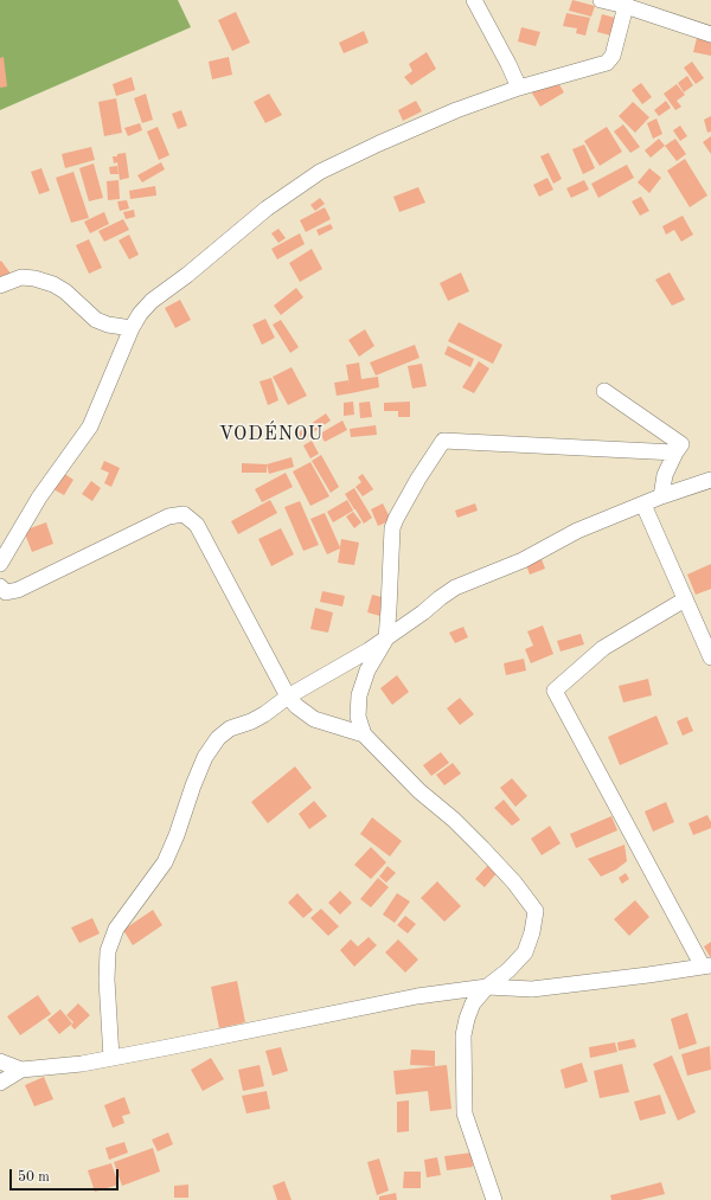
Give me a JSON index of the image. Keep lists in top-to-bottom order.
{
  "districts": ["VODÉNOU"],
  "scale_bar": "50 m"
}
